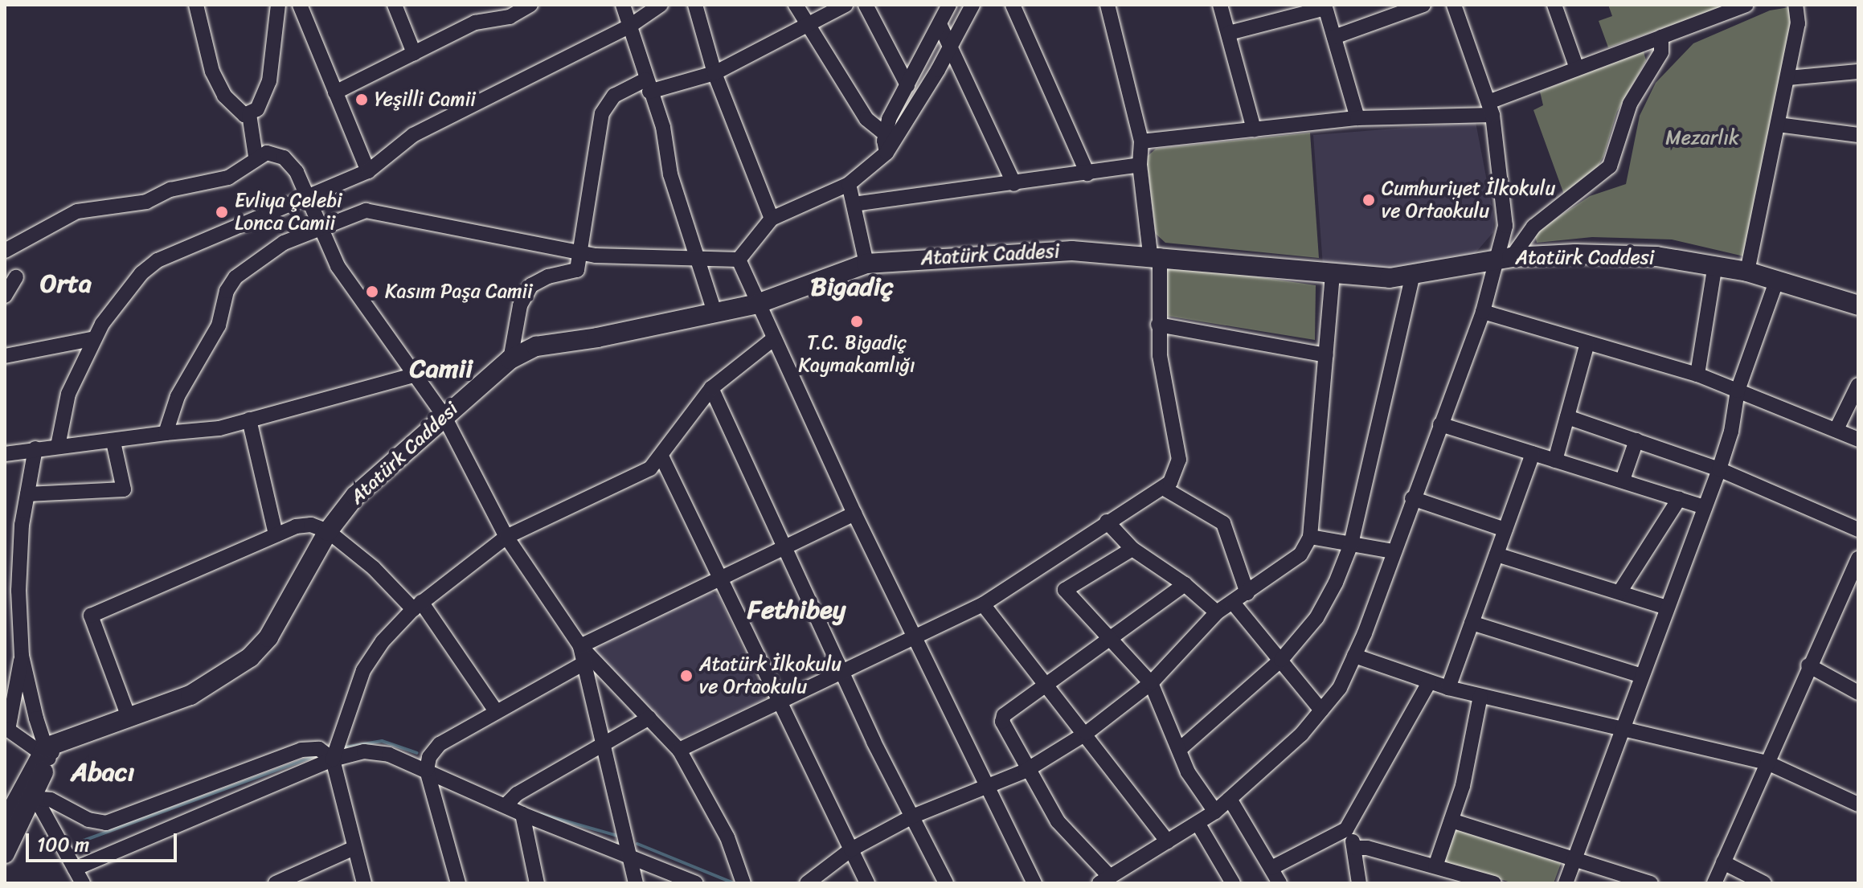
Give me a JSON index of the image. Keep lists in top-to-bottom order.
{
  "streets": {
    "main road": ["Atatürk Caddesi"]
  },
  "districts": [
    "Orta",
    "Bigadiç",
    "Camii",
    "Fethibey",
    "Abacı"
  ],
  "parks": ["Mezarlık"],
  "places": [
    "Yeşilli Camii",
    "Cumhuriyet İlkokulu ve Ortaokulu",
    "Evliya Çelebi Lonca Camii",
    "Kasım Paşa Camii",
    "T.C. Bigadiç Kaymakamlığı",
    "Atatürk İlkokulu ve Ortaokulu"
  ],
  "scale_bar": "100 m"
}
